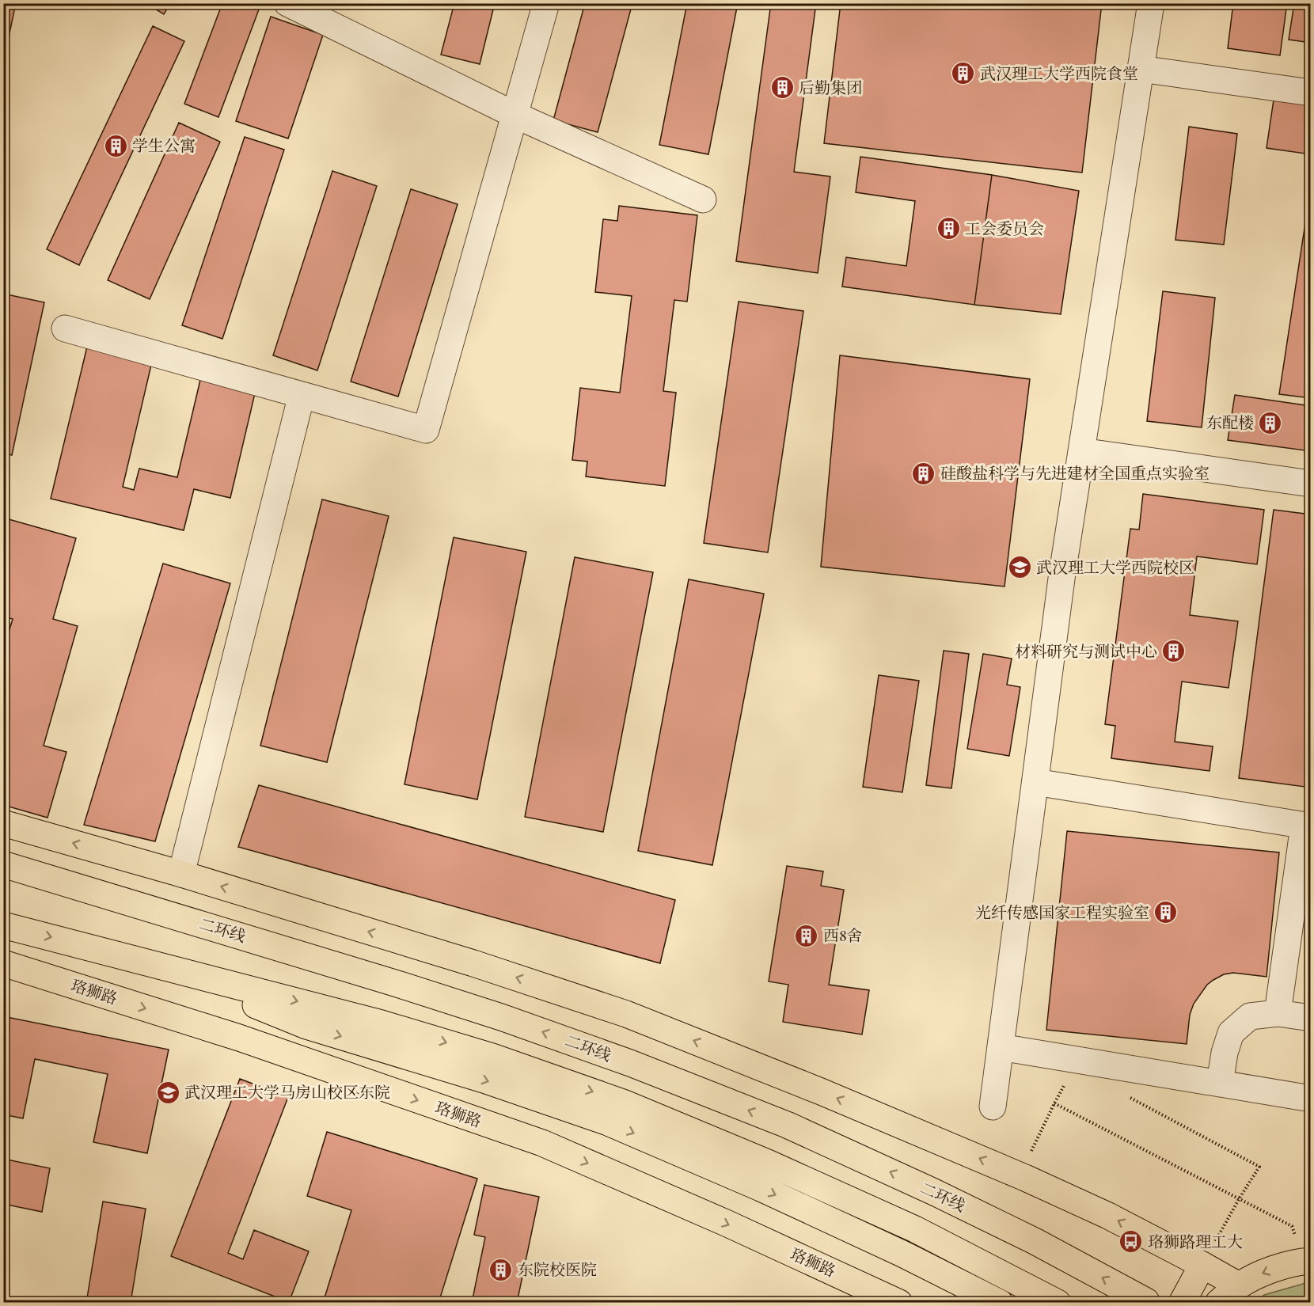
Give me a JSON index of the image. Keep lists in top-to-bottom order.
{
  "streets": {
    "main road": ["二环线", "珞狮路"]
  },
  "places": {
    "building": [
      "武汉理工大学西院食堂",
      "后勤集团",
      "学生公寓",
      "工会委员会",
      "东配楼",
      "硅酸盐科学与先进建材全国重点实验室",
      "材料研究与测试中心",
      "光纤传感国家工程实验室",
      "西8舍",
      "东院校医院"
    ],
    "school or university": ["武汉理工大学西院校区", "武汉理工大学马房山校区东院"],
    "bus stop": ["珞狮路理工大"]
  }
}
